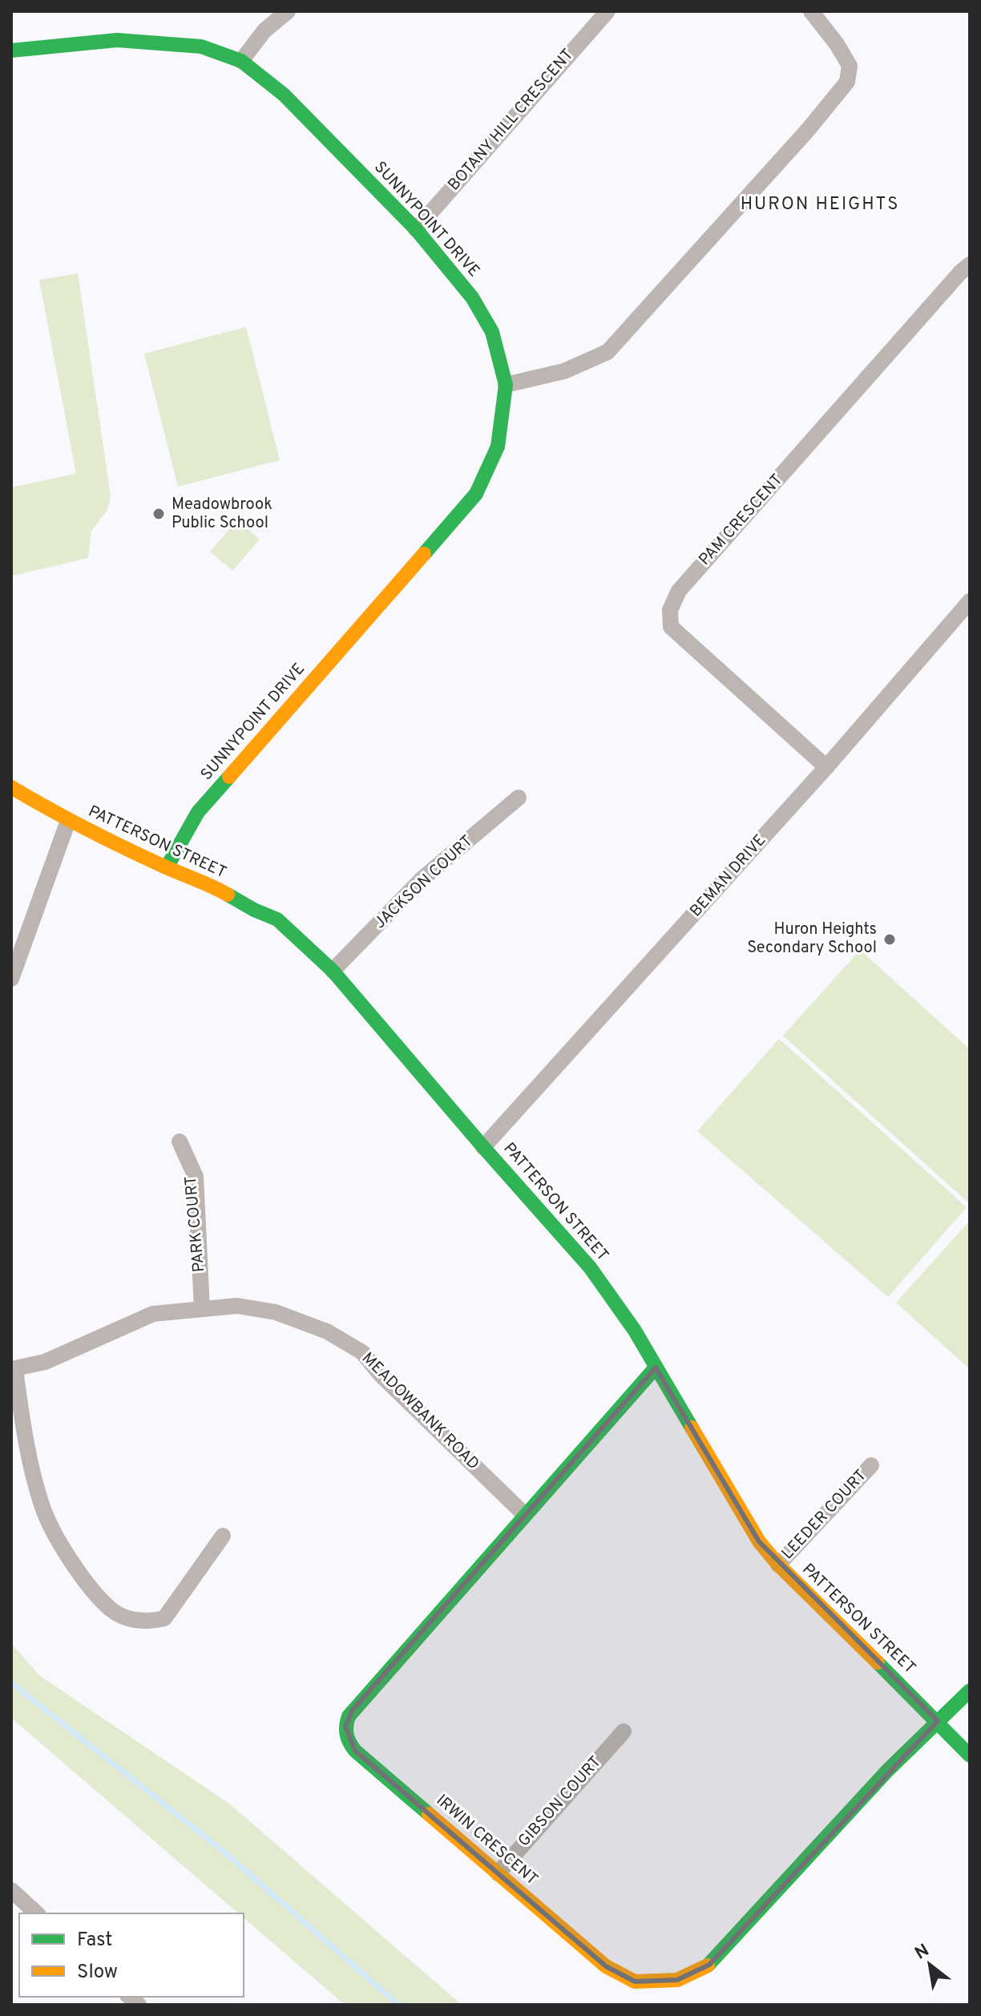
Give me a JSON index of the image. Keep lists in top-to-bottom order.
{
  "streets": {
    "street": [
      "BOTANY HILL CRESCENT",
      "SUNNYPOINT DRIVE",
      "PAM CRESCENT",
      "PATTERSON STREET",
      "BEMAN DRIVE",
      "JACKSON COURT",
      "PARK COURT",
      "MEADOWBANK ROAD",
      "LEEDER COURT",
      "GIBSON COURT",
      "IRWIN CRESCENT"
    ]
  },
  "crossings": [
    ["BOTANY HILL CRESCENT", "SUNNYPOINT DRIVE"],
    ["SUNNYPOINT DRIVE", "PATTERSON STREET"],
    ["PAM CRESCENT", "BEMAN DRIVE"],
    ["PATTERSON STREET", "BEMAN DRIVE"],
    ["PATTERSON STREET", "JACKSON COURT"],
    ["PATTERSON STREET", "LEEDER COURT"],
    ["PATTERSON STREET", "IRWIN CRESCENT"],
    ["PARK COURT", "MEADOWBANK ROAD"],
    ["MEADOWBANK ROAD", "IRWIN CRESCENT"],
    ["GIBSON COURT", "IRWIN CRESCENT"]
  ],
  "districts": ["HURON HEIGHTS"],
  "places": ["Meadowbrook Public School", "Huron Heights Secondary School"],
  "legend": ["Fast", "Slow"],
  "north": "top left"
}
